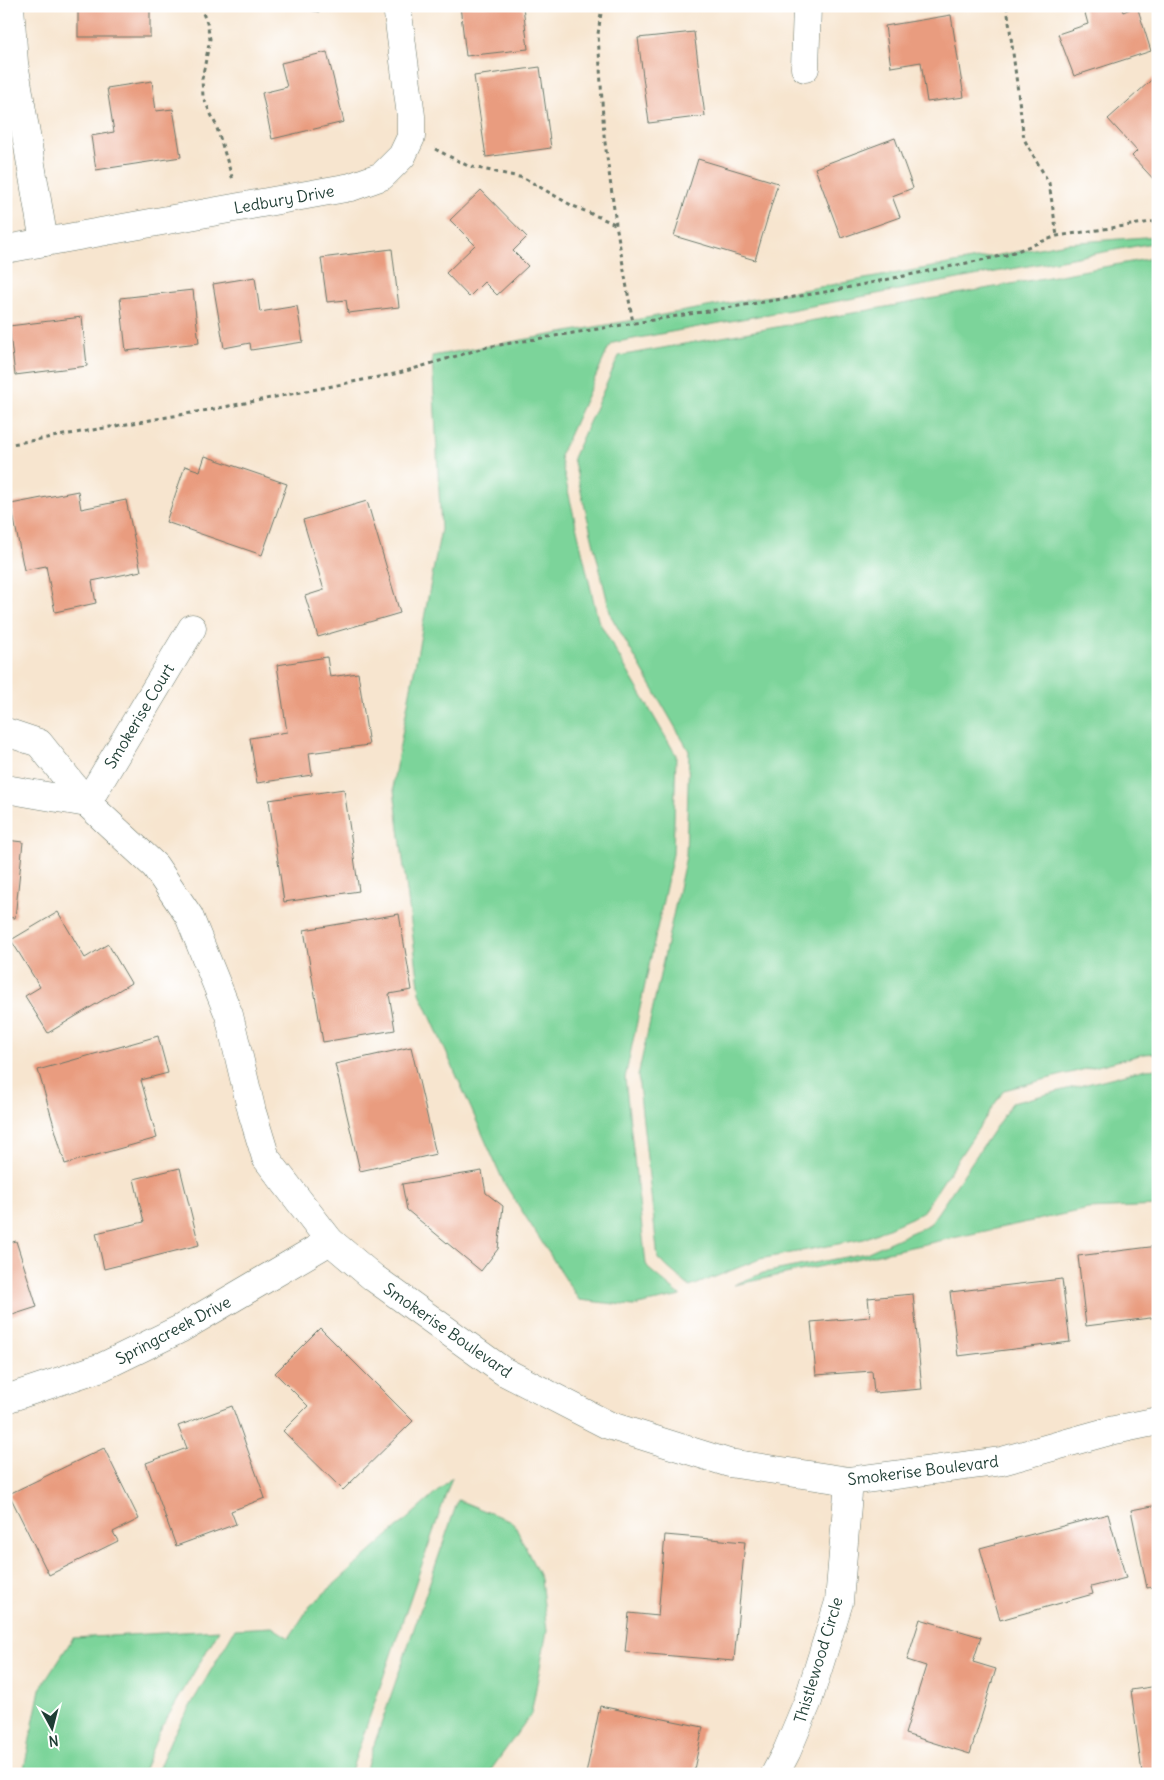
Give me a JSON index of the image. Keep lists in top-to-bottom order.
{
  "streets": {
    "street": [
      "Ledbury Drive",
      "Smokerise Court",
      "Springcreek Drive",
      "Smokerise Boulevard",
      "Thistlewood Circle"
    ]
  },
  "crossings": [
    ["Smokerise Court", "Smokerise Boulevard"],
    ["Springcreek Drive", "Smokerise Boulevard"],
    ["Smokerise Boulevard", "Thistlewood Circle"]
  ],
  "north": "bottom"
}
